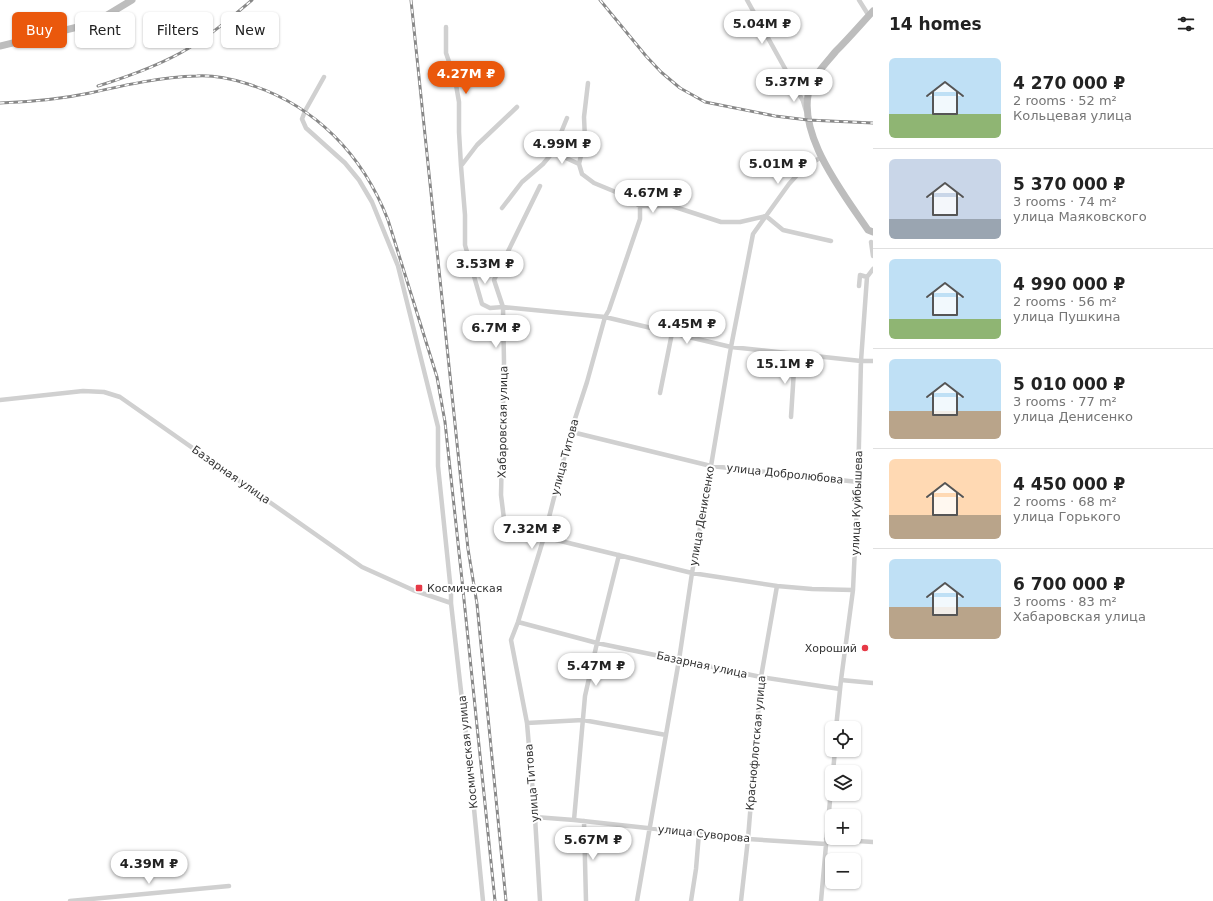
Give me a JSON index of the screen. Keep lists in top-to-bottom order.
{
  "streets": {
    "street": [
      "Хабаровская улица",
      "улица Титова",
      "улица Добролюбова",
      "Базарная улица",
      "улица Куйбышева",
      "улица Денисенко",
      "Краснофлотская улица",
      "Космическая улица",
      "улица Суворова"
    ]
  },
  "crossings": [
    ["Хабаровская улица", "улица Титова"],
    ["улица Титова", "улица Добролюбова"],
    ["улица Титова", "Базарная улица"],
    ["улица Титова", "улица Суворова"],
    ["улица Добролюбова", "улица Куйбышева"],
    ["улица Добролюбова", "улица Денисенко"],
    ["Базарная улица", "улица Куйбышева"],
    ["Базарная улица", "улица Денисенко"],
    ["Базарная улица", "Краснофлотская улица"],
    ["Базарная улица", "Космическая улица"],
    ["улица Денисенко", "улица Суворова"],
    ["Краснофлотская улица", "улица Суворова"]
  ],
  "places": {
    "transit": ["Космическая"],
    "other": ["Хороший"]
  },
  "page": {
    "heading": "14 homes",
    "price": [
      "5.04M ₽",
      "4.27M ₽",
      "5.37M ₽",
      "4.99M ₽",
      "5.01M ₽",
      "4.67M ₽",
      "3.53M ₽",
      "4.45M ₽",
      "6.7M ₽",
      "15.1M ₽",
      "7.32M ₽",
      "5.47M ₽",
      "5.67M ₽",
      "4.39M ₽"
    ],
    "chip": [
      "Buy",
      "Rent",
      "Filters",
      "New"
    ],
    "list": [
      {
        "name": "4 270 000 ₽",
        "note": "2 rooms · 52 m² · Кольцевая улица"
      },
      {
        "name": "5 370 000 ₽",
        "note": "3 rooms · 74 m² · улица Маяковского"
      },
      {
        "name": "4 990 000 ₽",
        "note": "2 rooms · 56 m² · улица Пушкина"
      },
      {
        "name": "5 010 000 ₽",
        "note": "3 rooms · 77 m² · улица Денисенко"
      },
      {
        "name": "4 450 000 ₽",
        "note": "2 rooms · 68 m² · улица Горького"
      },
      {
        "name": "6 700 000 ₽",
        "note": "3 rooms · 83 m² · Хабаровская улица"
      }
    ],
    "map_buttons": ["+", "−"]
  }
}
